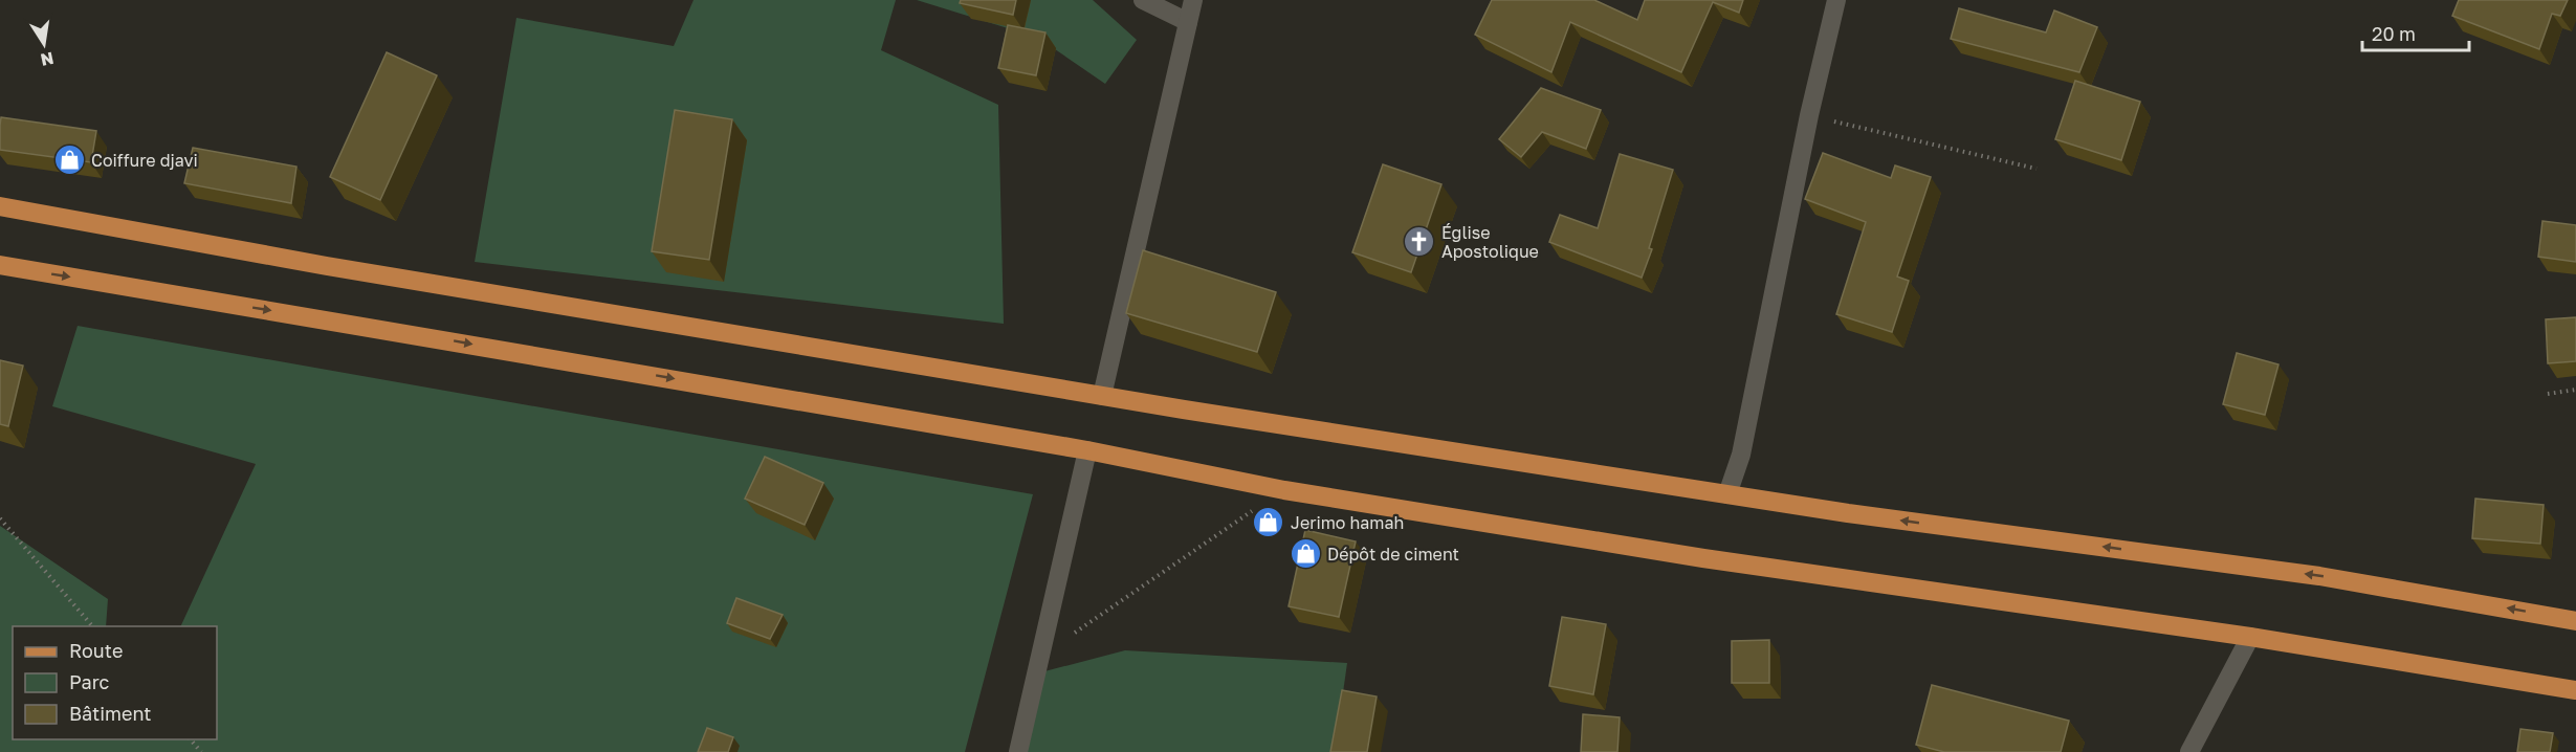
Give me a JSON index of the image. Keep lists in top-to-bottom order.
{
  "places": {
    "shop": ["Coiffure djavi", "Jerimo hamah", "Dépôt de ciment"],
    "church": ["Église Apostolique"]
  },
  "legend": ["Route", "Parc", "Bâtiment"],
  "scale_bar": "20 m",
  "north": "bottom"
}
